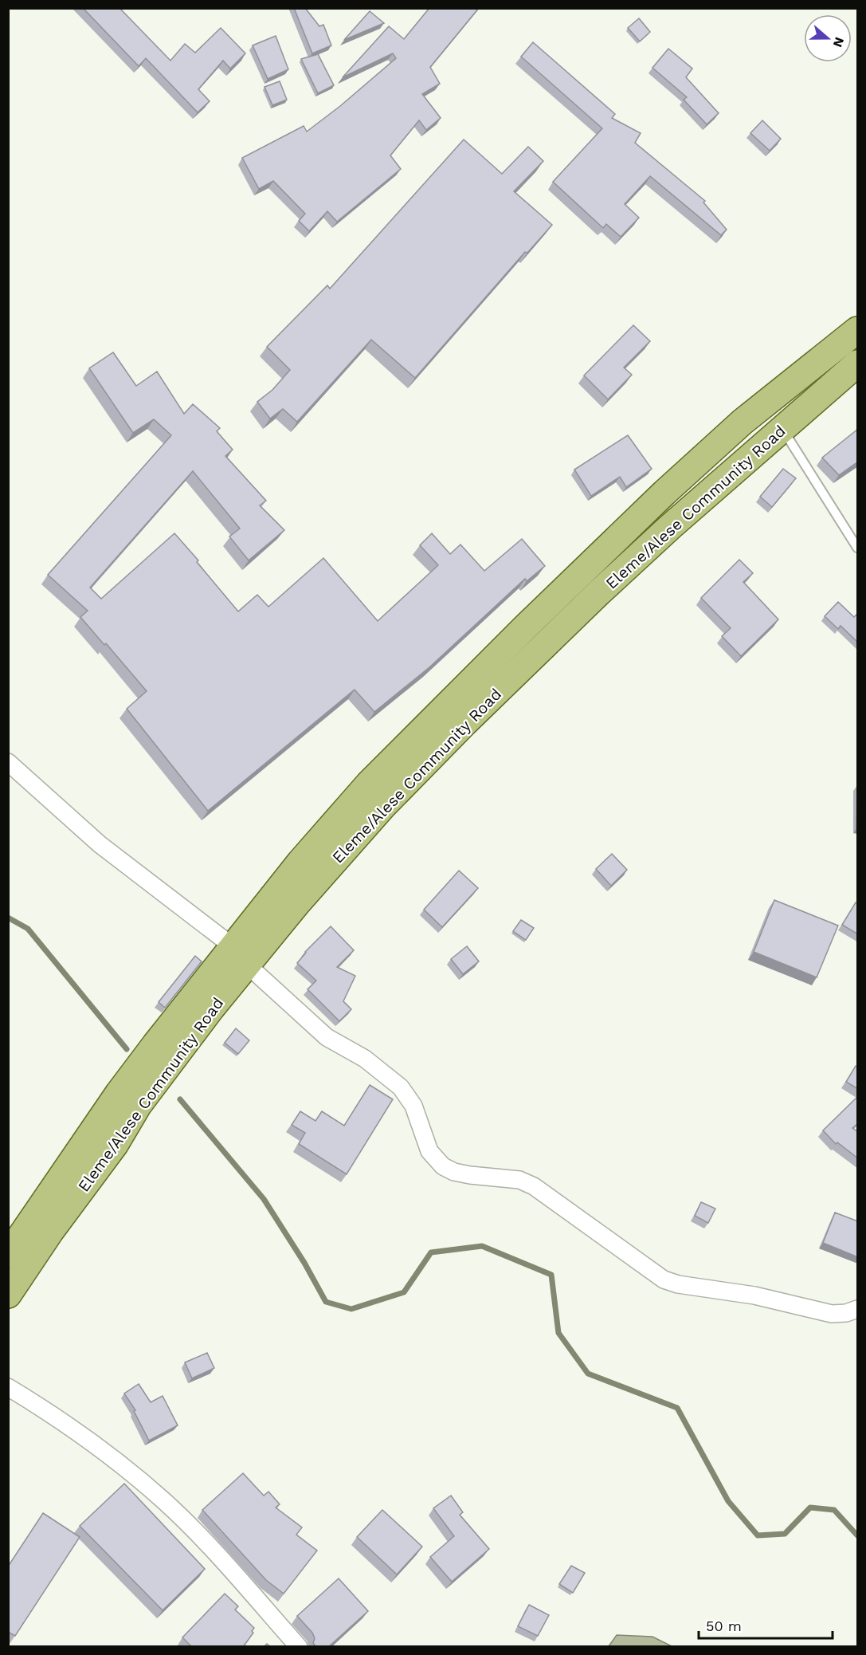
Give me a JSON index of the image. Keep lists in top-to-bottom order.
{
  "streets": {
    "main road": ["Eleme/Alese Community Road"]
  },
  "scale_bar": "50 m",
  "north": "right"
}
